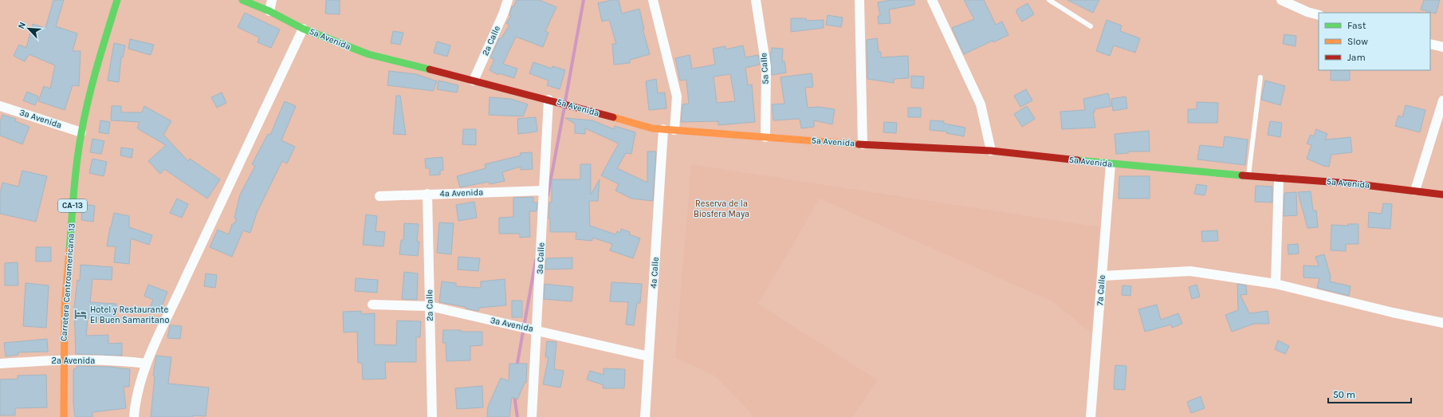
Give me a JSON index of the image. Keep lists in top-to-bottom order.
{
  "streets": {
    "main road": ["5a Avenida", "CA-13", "Carretera Centroamericana 13"],
    "street": [
      "2a Calle",
      "5a Calle",
      "3a Avenida",
      "4a Avenida",
      "3a Calle",
      "4a Calle",
      "7a Calle",
      "2a Avenida"
    ]
  },
  "crossings": [
    ["5a Avenida", "2a Calle"],
    ["5a Avenida", "5a Calle"],
    ["5a Avenida", "3a Calle"],
    ["5a Avenida", "4a Calle"],
    ["5a Avenida", "7a Calle"],
    ["2a Calle", "3a Avenida"],
    ["2a Calle", "4a Avenida"],
    ["3a Avenida", "3a Calle"],
    ["3a Avenida", "4a Calle"],
    ["3a Avenida", "Carretera Centroamericana 13"],
    ["4a Avenida", "3a Calle"],
    ["Carretera Centroamericana 13", "2a Avenida"]
  ],
  "parks": ["Reserva de la Biosfera Maya"],
  "places": {
    "hotel": ["Hotel y Restaurante El Buen Samaritano"]
  },
  "legend": ["Fast", "Slow", "Jam"],
  "scale_bar": "50 m",
  "north": "top left"
}
